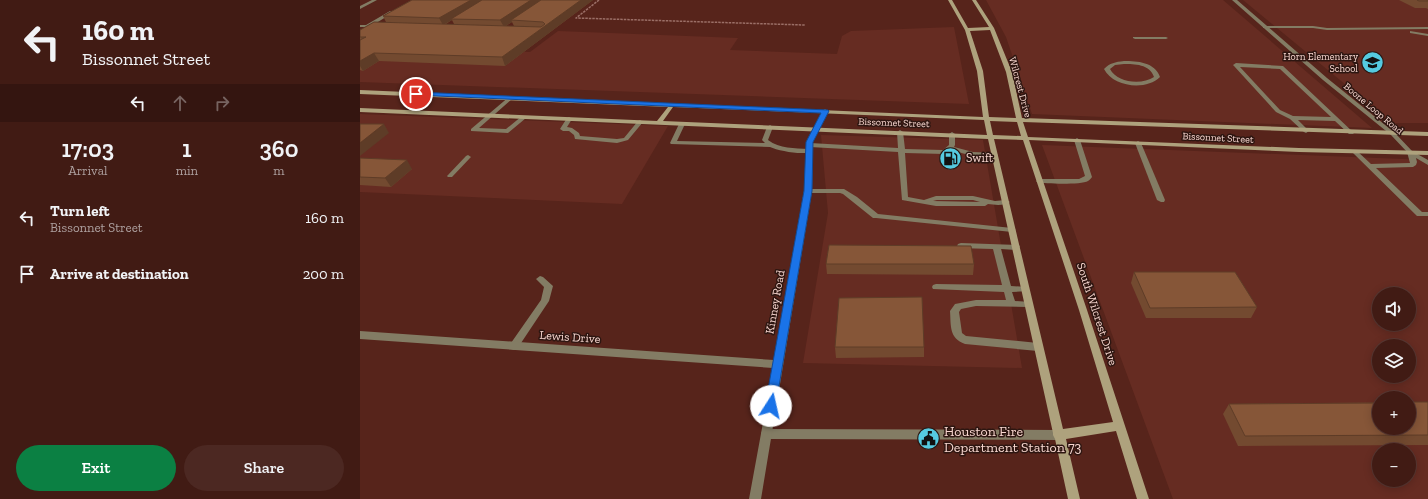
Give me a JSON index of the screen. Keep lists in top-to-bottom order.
{
  "streets": {
    "main road": ["Wilcrest Drive", "Bissonnet Street", "South Wilcrest Drive"],
    "street": ["Boone Loop Road", "Kinney Road", "Lewis Drive"]
  },
  "crossings": [
    ["Wilcrest Drive", "Bissonnet Street"],
    ["Wilcrest Drive", "South Wilcrest Drive"],
    ["Boone Loop Road", "Bissonnet Street"],
    ["Bissonnet Street", "Kinney Road"],
    ["Bissonnet Street", "South Wilcrest Drive"],
    ["Kinney Road", "Lewis Drive"]
  ],
  "places": {
    "school or university": ["Horn Elementary School"],
    "fuel station": ["Swift"],
    "public building": ["Houston Fire Department Station 73"]
  },
  "page": {
    "turn": ["160 m", "Bissonnet Street"],
    "eta": [
      "17:03",
      "Arrival",
      "1",
      "min",
      "360",
      "m"
    ],
    "list": [
      {
        "name": "Turn left",
        "note": "Bissonnet Street",
        "value": "160 m"
      },
      {
        "name": "Arrive at destination",
        "value": "200 m"
      }
    ],
    "map_buttons": ["+", "−"],
    "buttons": ["Exit", "Share"]
  }
}
